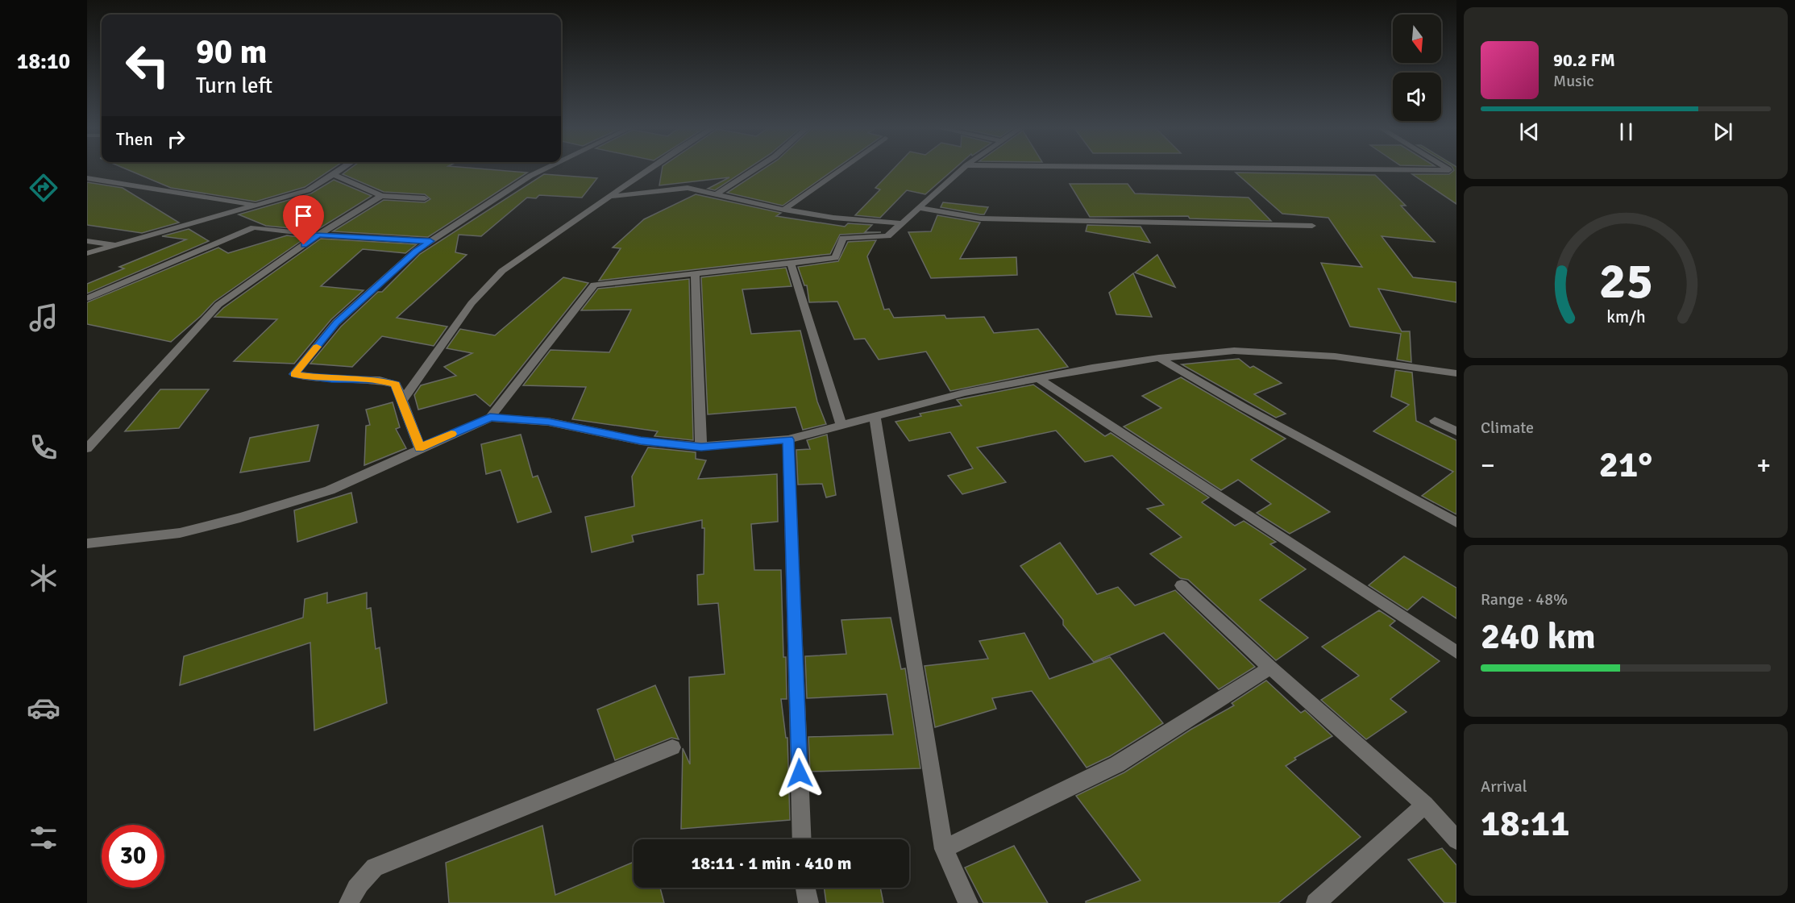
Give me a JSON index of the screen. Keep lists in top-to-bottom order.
{
  "north": "bottom",
  "page": {
    "tabs": "18:10",
    "turn": ["90 m", "Turn left"],
    "song": ["90.2 FM", "Music"],
    "then": "Then",
    "tile": [
      "Climate",
      ["Range · 48%", "240 km"],
      ["Arrival", "18:11"]
    ],
    "heat": ["−", "21°", "+"],
    "limit": "30",
    "trip": "18:11 · 1 min · 410 m",
    "gauge": ["25", "km/h"]
  }
}
